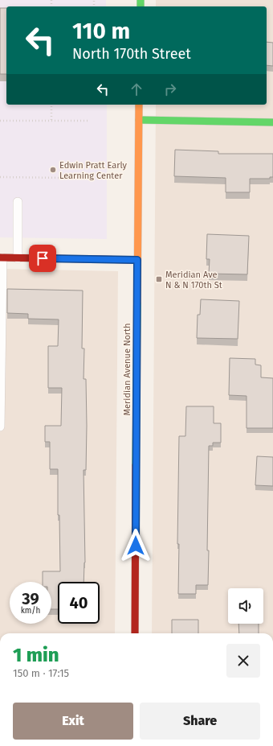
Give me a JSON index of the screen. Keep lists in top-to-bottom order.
{
  "streets": {
    "street": ["Meridian Avenue North"]
  },
  "places": {
    "other": ["Edwin Pratt Early Learning Center"],
    "transit": ["Meridian Ave N & N 170th St"]
  },
  "page": {
    "turn": ["110 m", "North 170th Street"],
    "speed": "39 km/h",
    "limit": "40",
    "heading": ["1 min", "150 m · 17:15"],
    "buttons": ["Exit", "Share"]
  }
}
